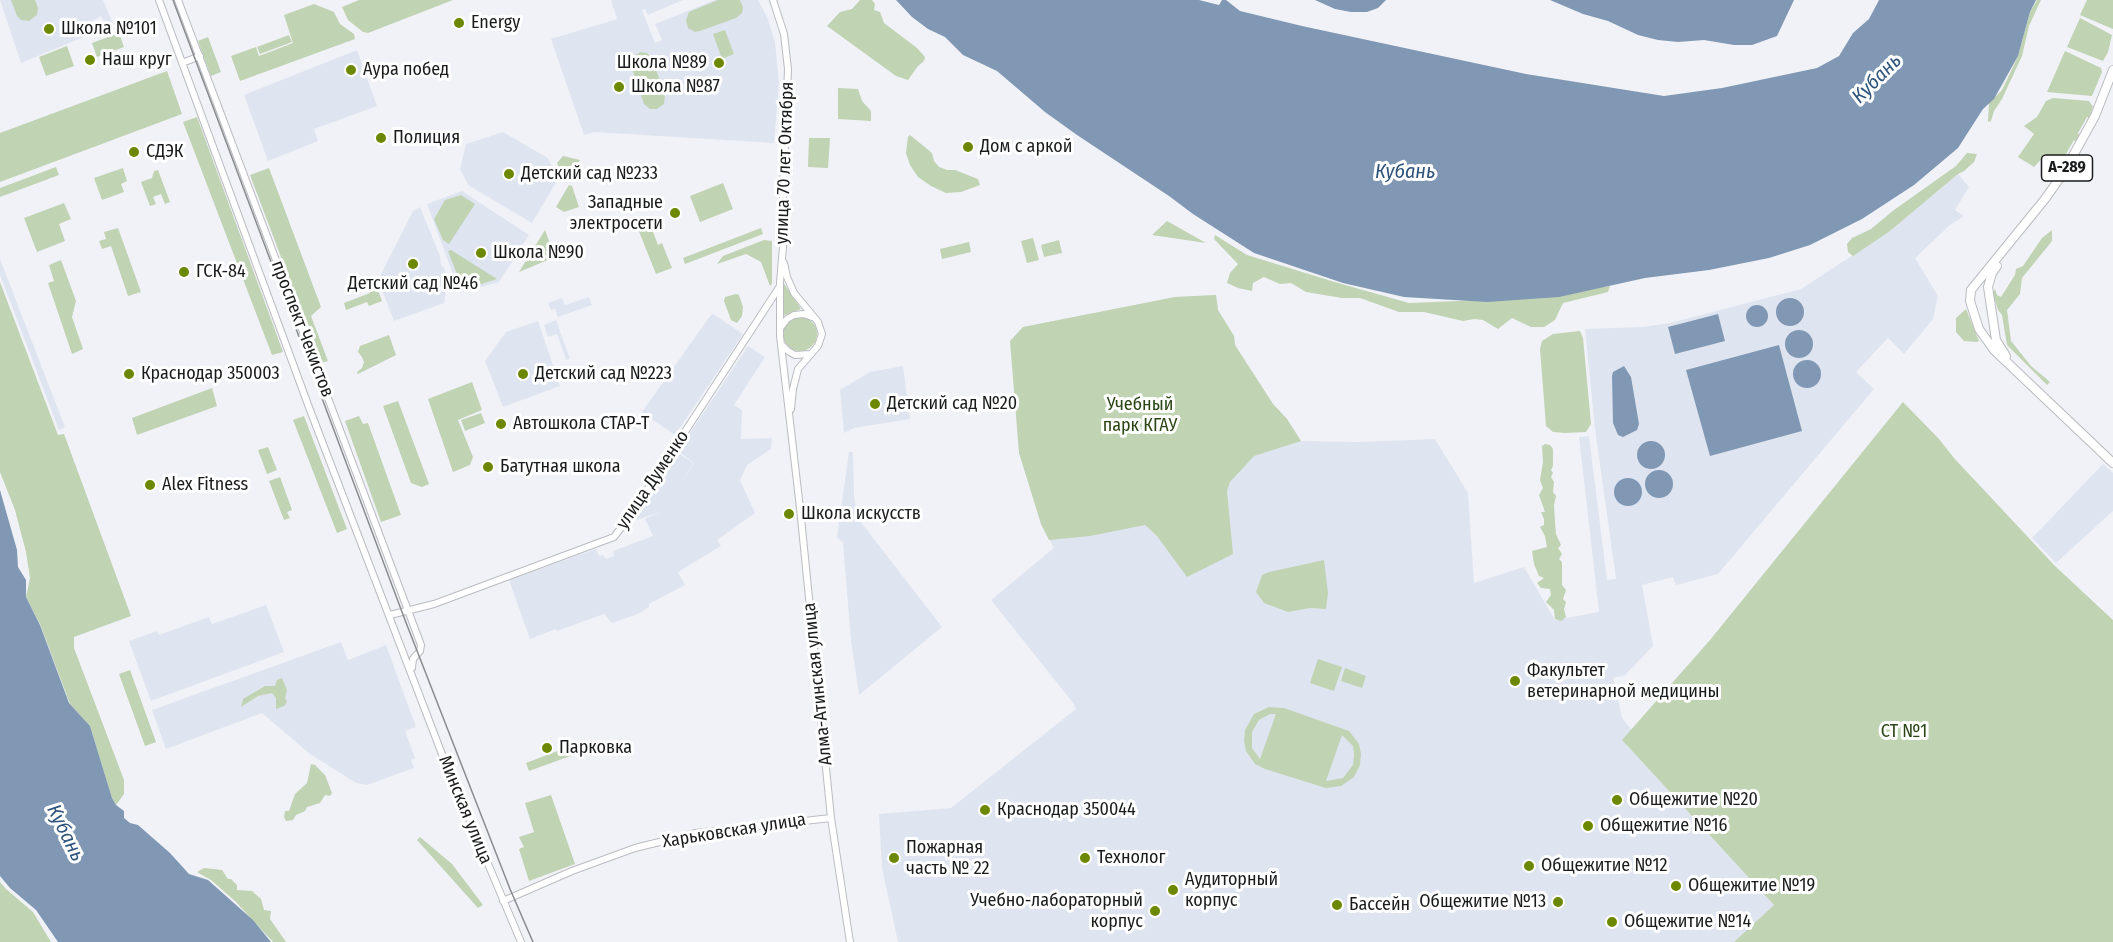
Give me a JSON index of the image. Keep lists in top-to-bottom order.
{
  "streets": {
    "highway": ["А-289"],
    "main road": [
      "улица 70 лет Октября",
      "проспект Чекистов",
      "улица Думенко",
      "Алма-Атинская улица",
      "Минская улица",
      "Харьковская улица"
    ]
  },
  "crossings": [
    ["улица 70 лет Октября", "улица Думенко"],
    ["улица 70 лет Октября", "Алма-Атинская улица"],
    ["проспект Чекистов", "улица Думенко"],
    ["проспект Чекистов", "Минская улица"],
    ["Алма-Атинская улица", "Харьковская улица"],
    ["Минская улица", "Харьковская улица"]
  ],
  "water": ["Кубань"],
  "parks": ["Учебный парк КГАУ", "СТ №1"],
  "places": [
    "Energy",
    "Школа №101",
    "Наш круг",
    "Школа №89",
    "Аура побед",
    "Школа №87",
    "Полиция",
    "Дом с аркой",
    "СДЭК",
    "Детский сад №233",
    "Западные электросети",
    "Школа №90",
    "Детский сад №46",
    "ГСК-84",
    "Краснодар 350003",
    "Детский сад №223",
    "Детский сад №20",
    "Автошкола СТАР-Т",
    "Батутная школа",
    "Alex Fitness",
    "Школа искусств",
    "Факультет ветеринарной медицины",
    "Парковка",
    "Общежитие №20",
    "Краснодар 350044",
    "Общежитие №16",
    "Пожарная часть № 22",
    "Технолог",
    "Общежитие №12",
    "Общежитие №19",
    "Аудиторный корпус",
    "Общежитие №13",
    "Бассейн",
    "Учебно-лабораторный корпус",
    "Общежитие №14"
  ]
}
